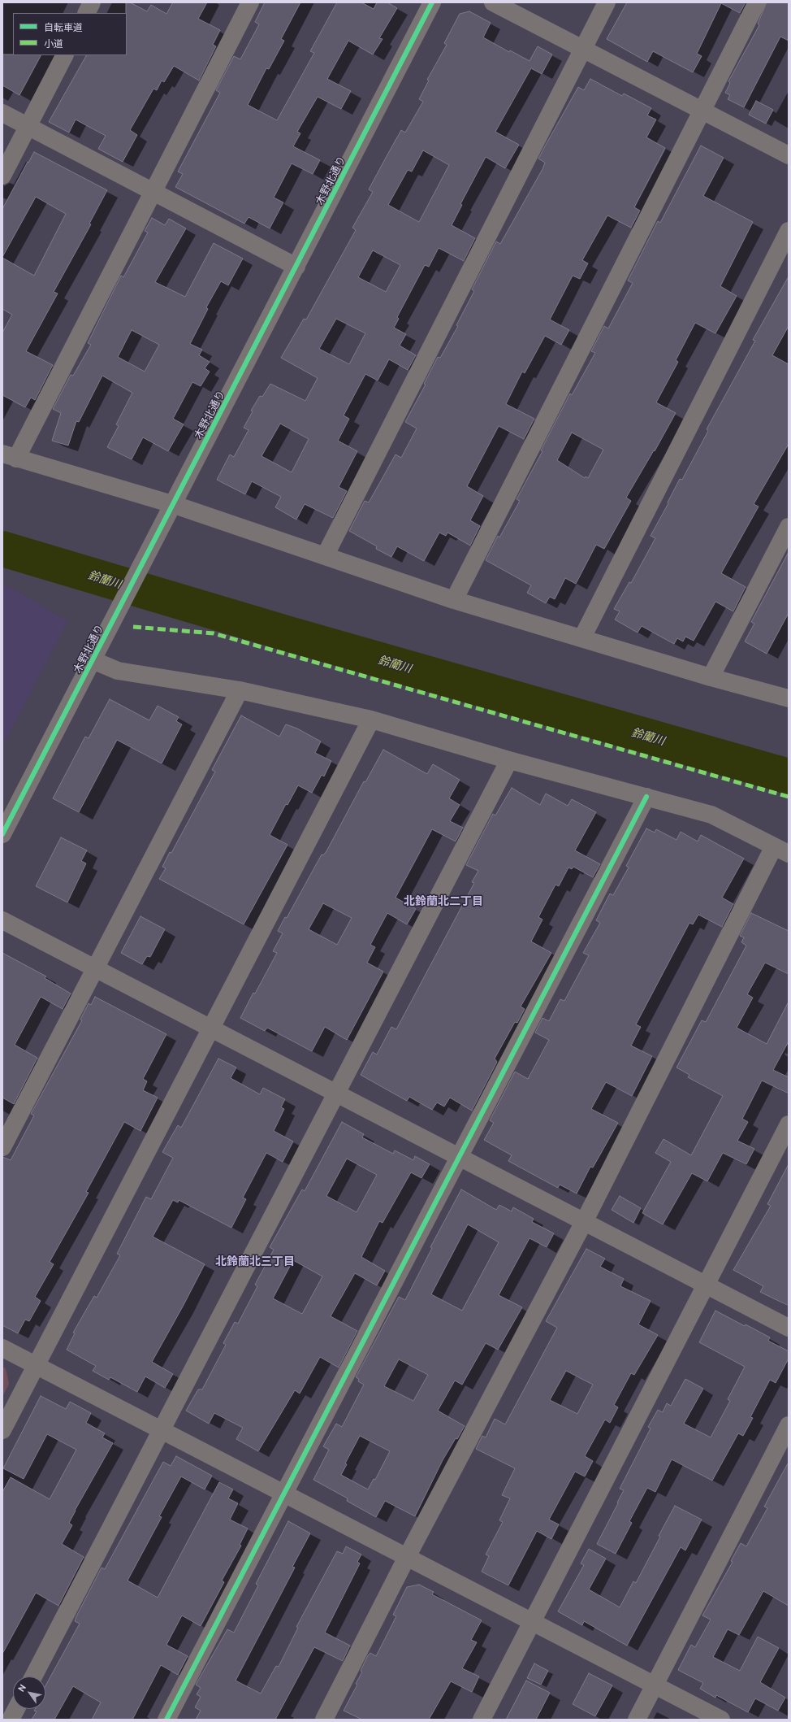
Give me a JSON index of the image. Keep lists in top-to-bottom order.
{
  "streets": {
    "street": ["木野北通り"]
  },
  "districts": ["北鈴蘭北二丁目", "北鈴蘭北三丁目"],
  "water": ["鈴蘭川"],
  "legend": ["自転車道", "小道"],
  "north": "top left"
}
